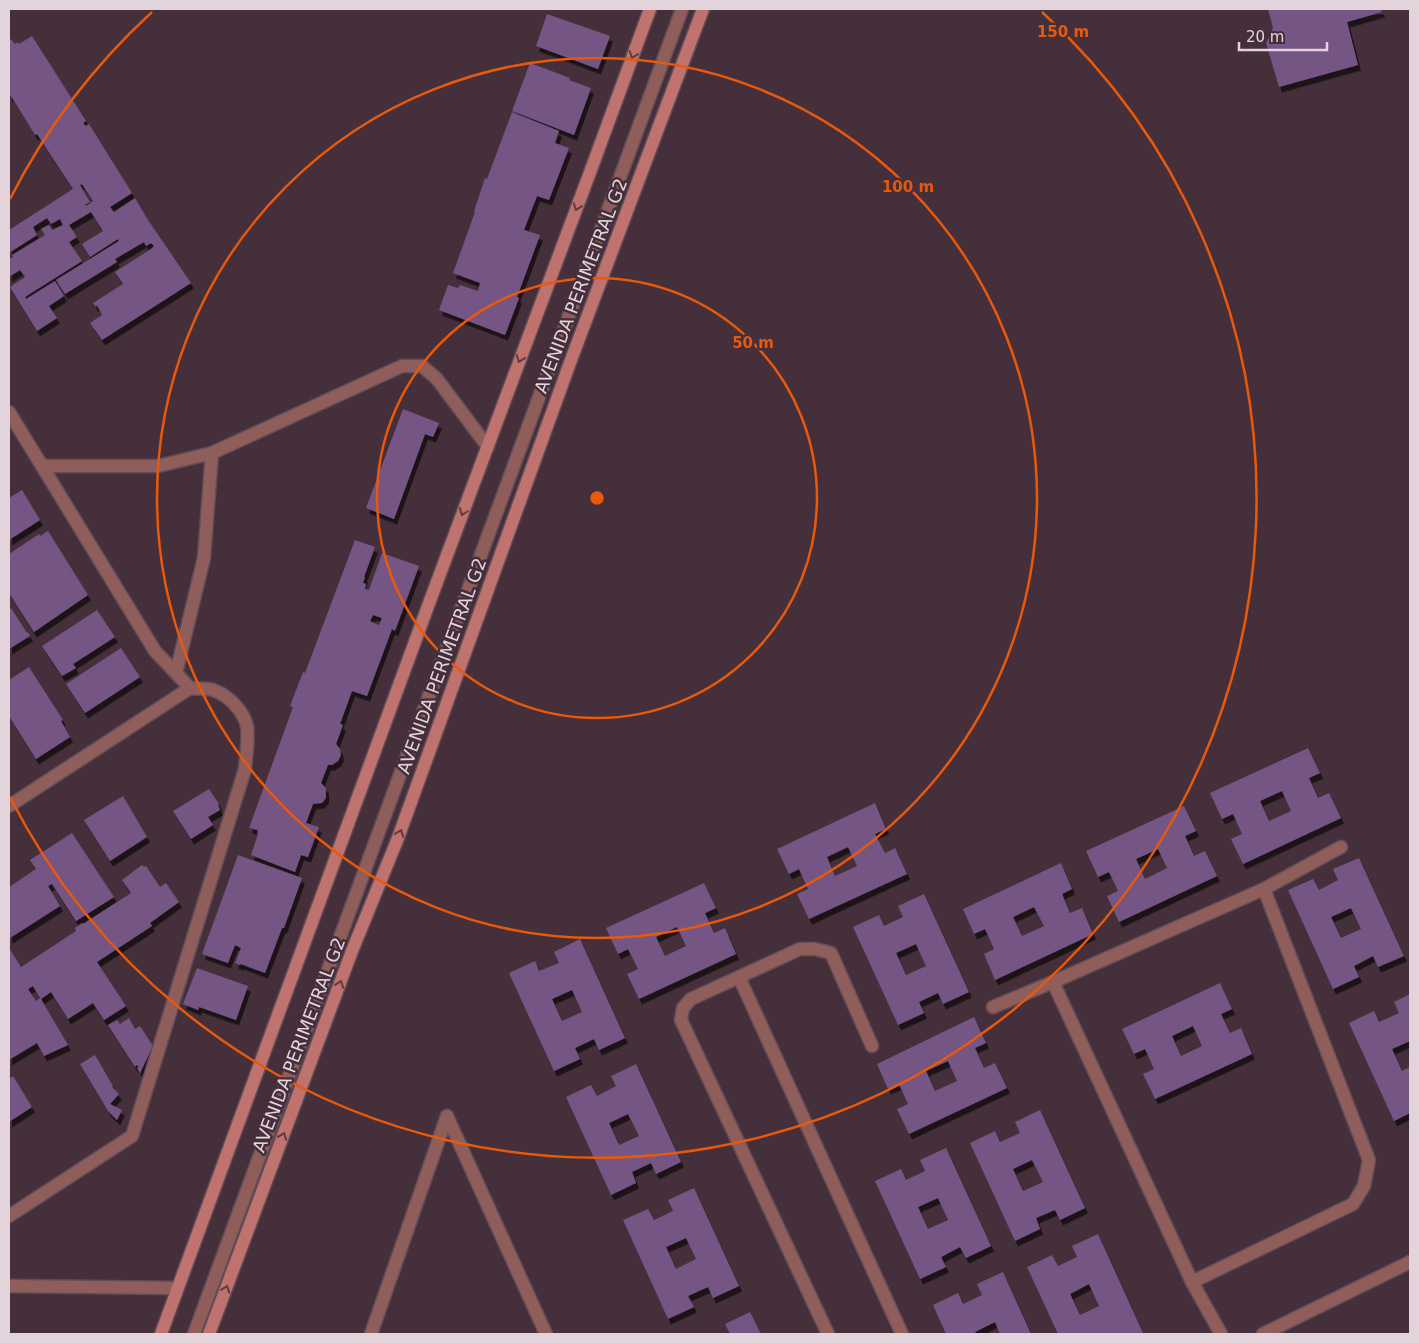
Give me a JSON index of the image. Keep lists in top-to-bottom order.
{
  "streets": {
    "street": ["AVENIDA PERIMETRAL G2"]
  },
  "scale_bar": "20 m",
  "rings": ["150 m", "100 m", "50 m"]
}
